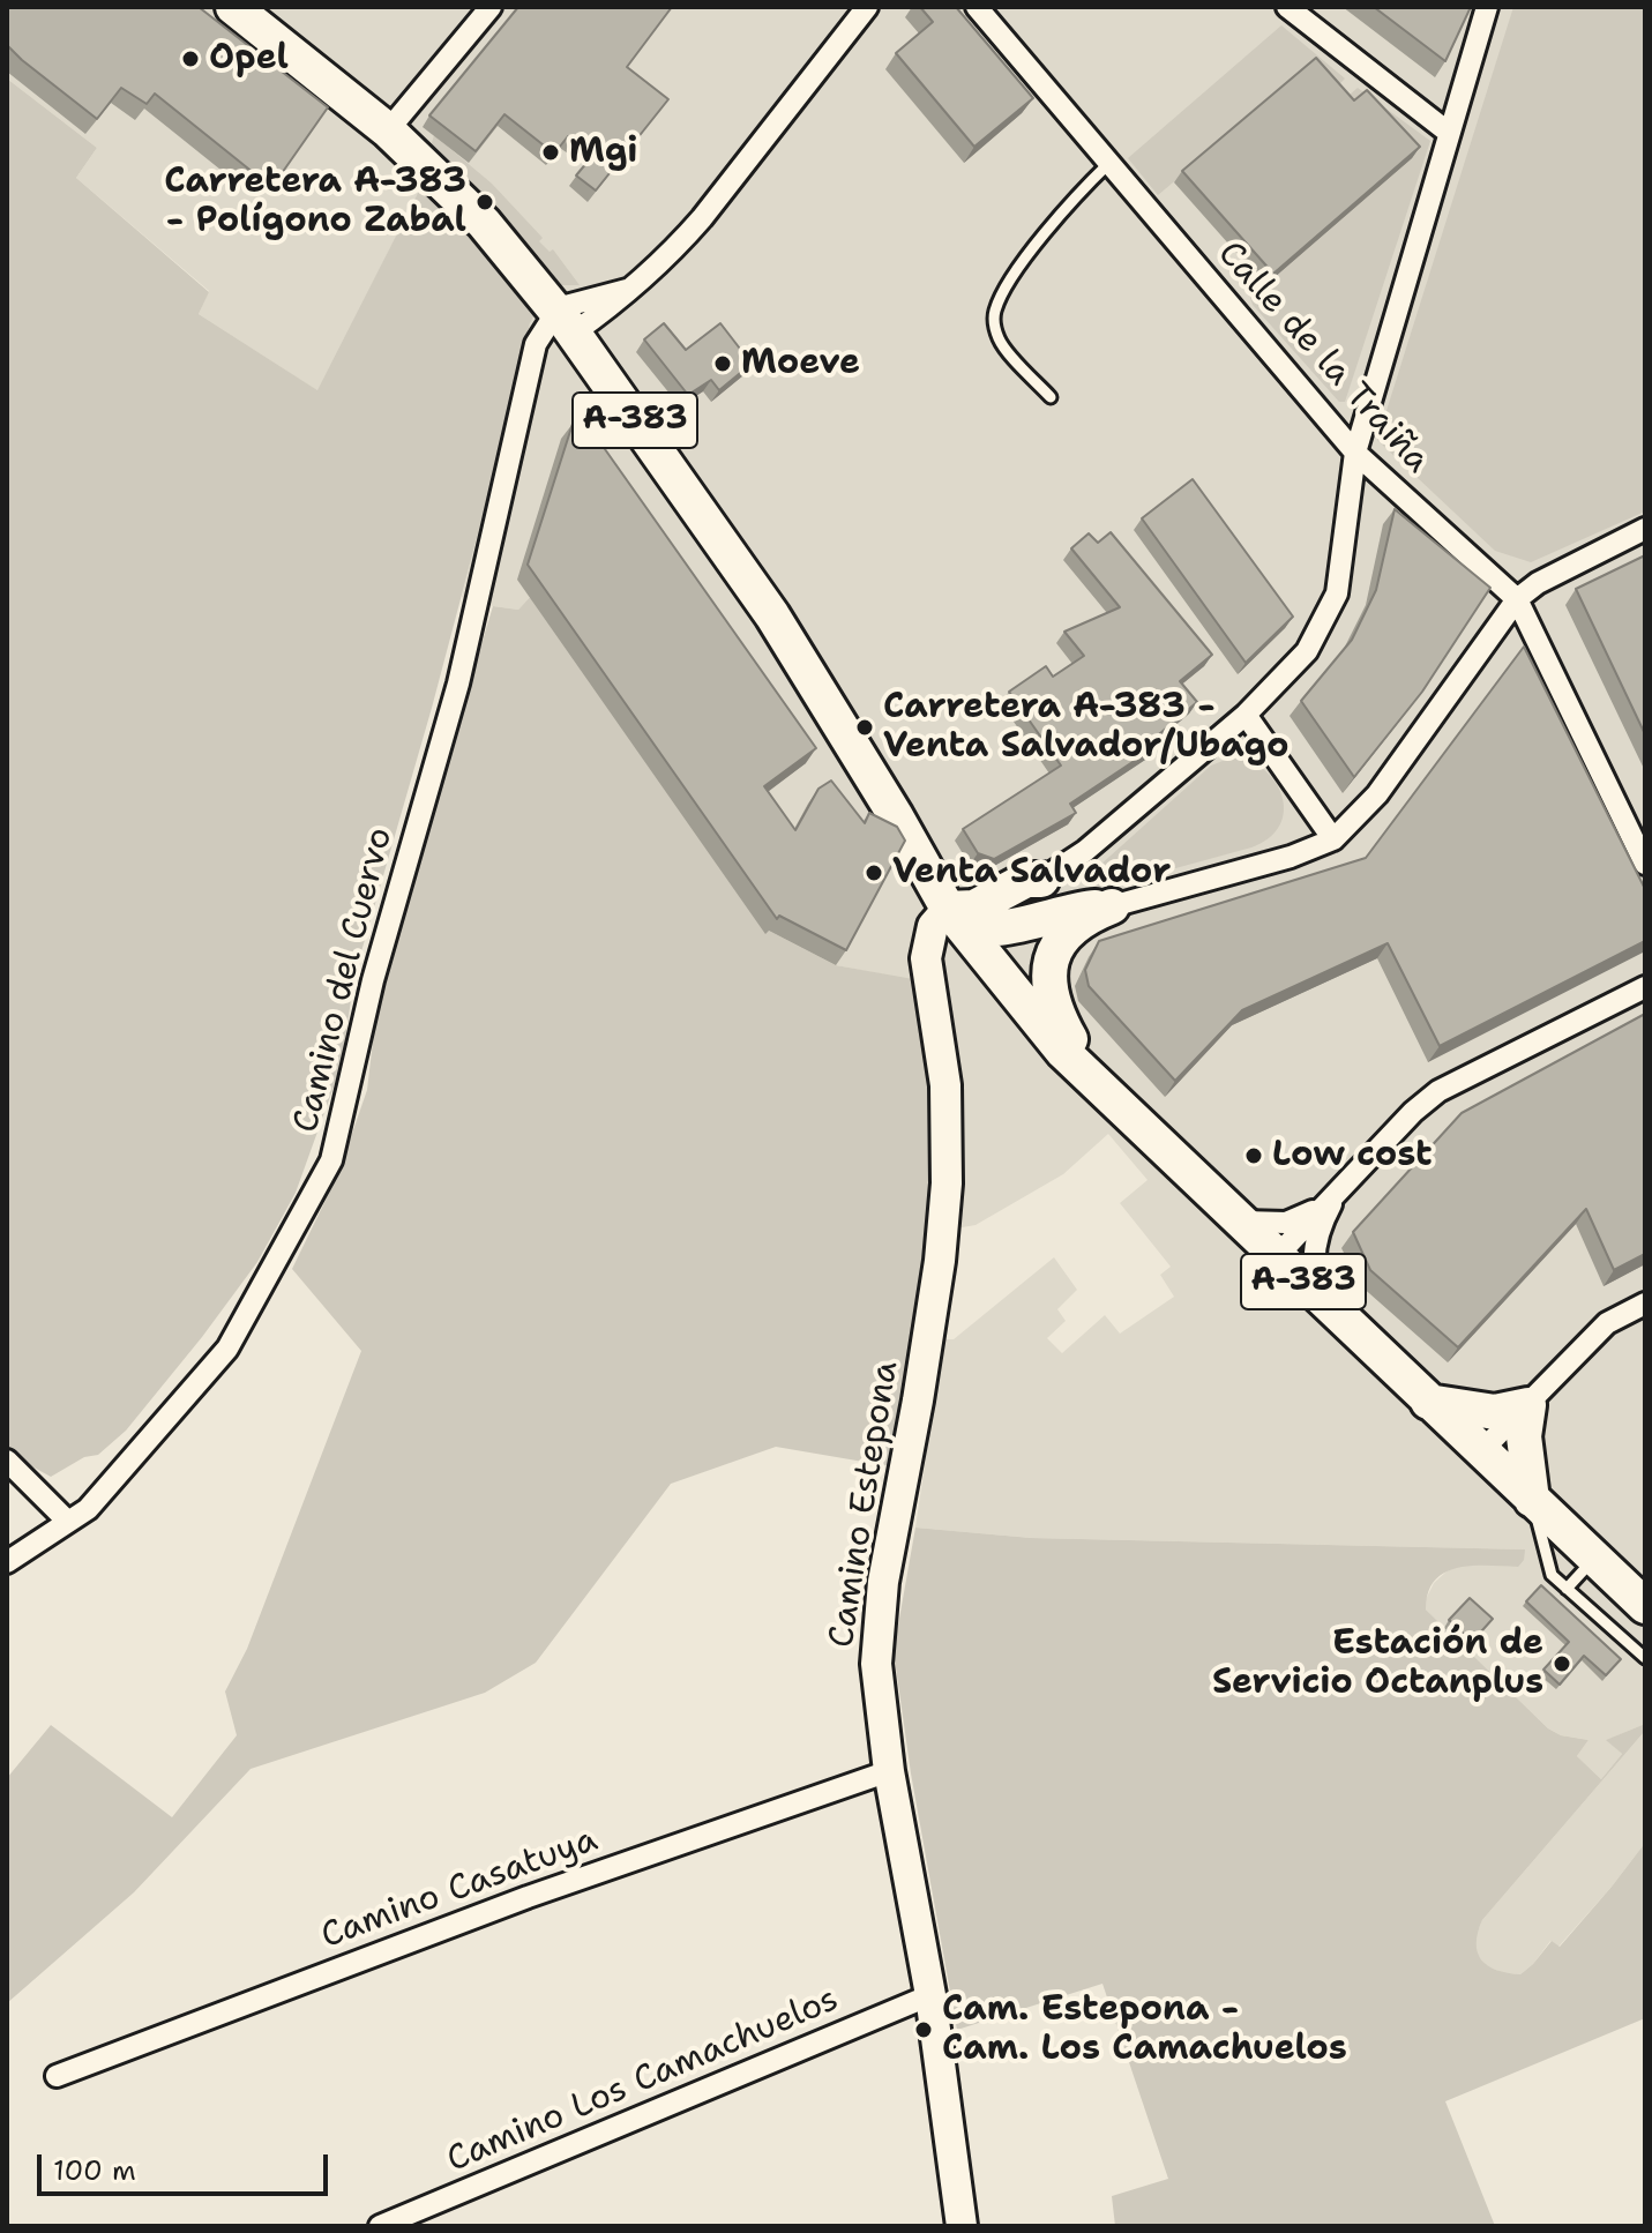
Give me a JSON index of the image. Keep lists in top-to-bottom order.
{
  "streets": {
    "main road": ["A-383", "Camino Estepona"],
    "street": [
      "Calle de la Traiña",
      "Camino del Cuervo",
      "Camino Casatuya",
      "Camino Los Camachuelos"
    ]
  },
  "crossings": [
    ["A-383", "Camino del Cuervo"],
    ["A-383", "Camino Estepona"],
    ["Camino Estepona", "Camino Casatuya"],
    ["Camino Estepona", "Camino Los Camachuelos"]
  ],
  "places": [
    "Opel",
    "Mgi",
    "Carretera A-383 - Polígono Zabal",
    "Moeve",
    "Carretera A-383 - Venta Salvador/Ubago",
    "Venta Salvador",
    "Low cost",
    "Estación de Servicio Octanplus",
    "Cam. Estepona - Cam. Los Camachuelos"
  ],
  "scale_bar": "100 m"
}
